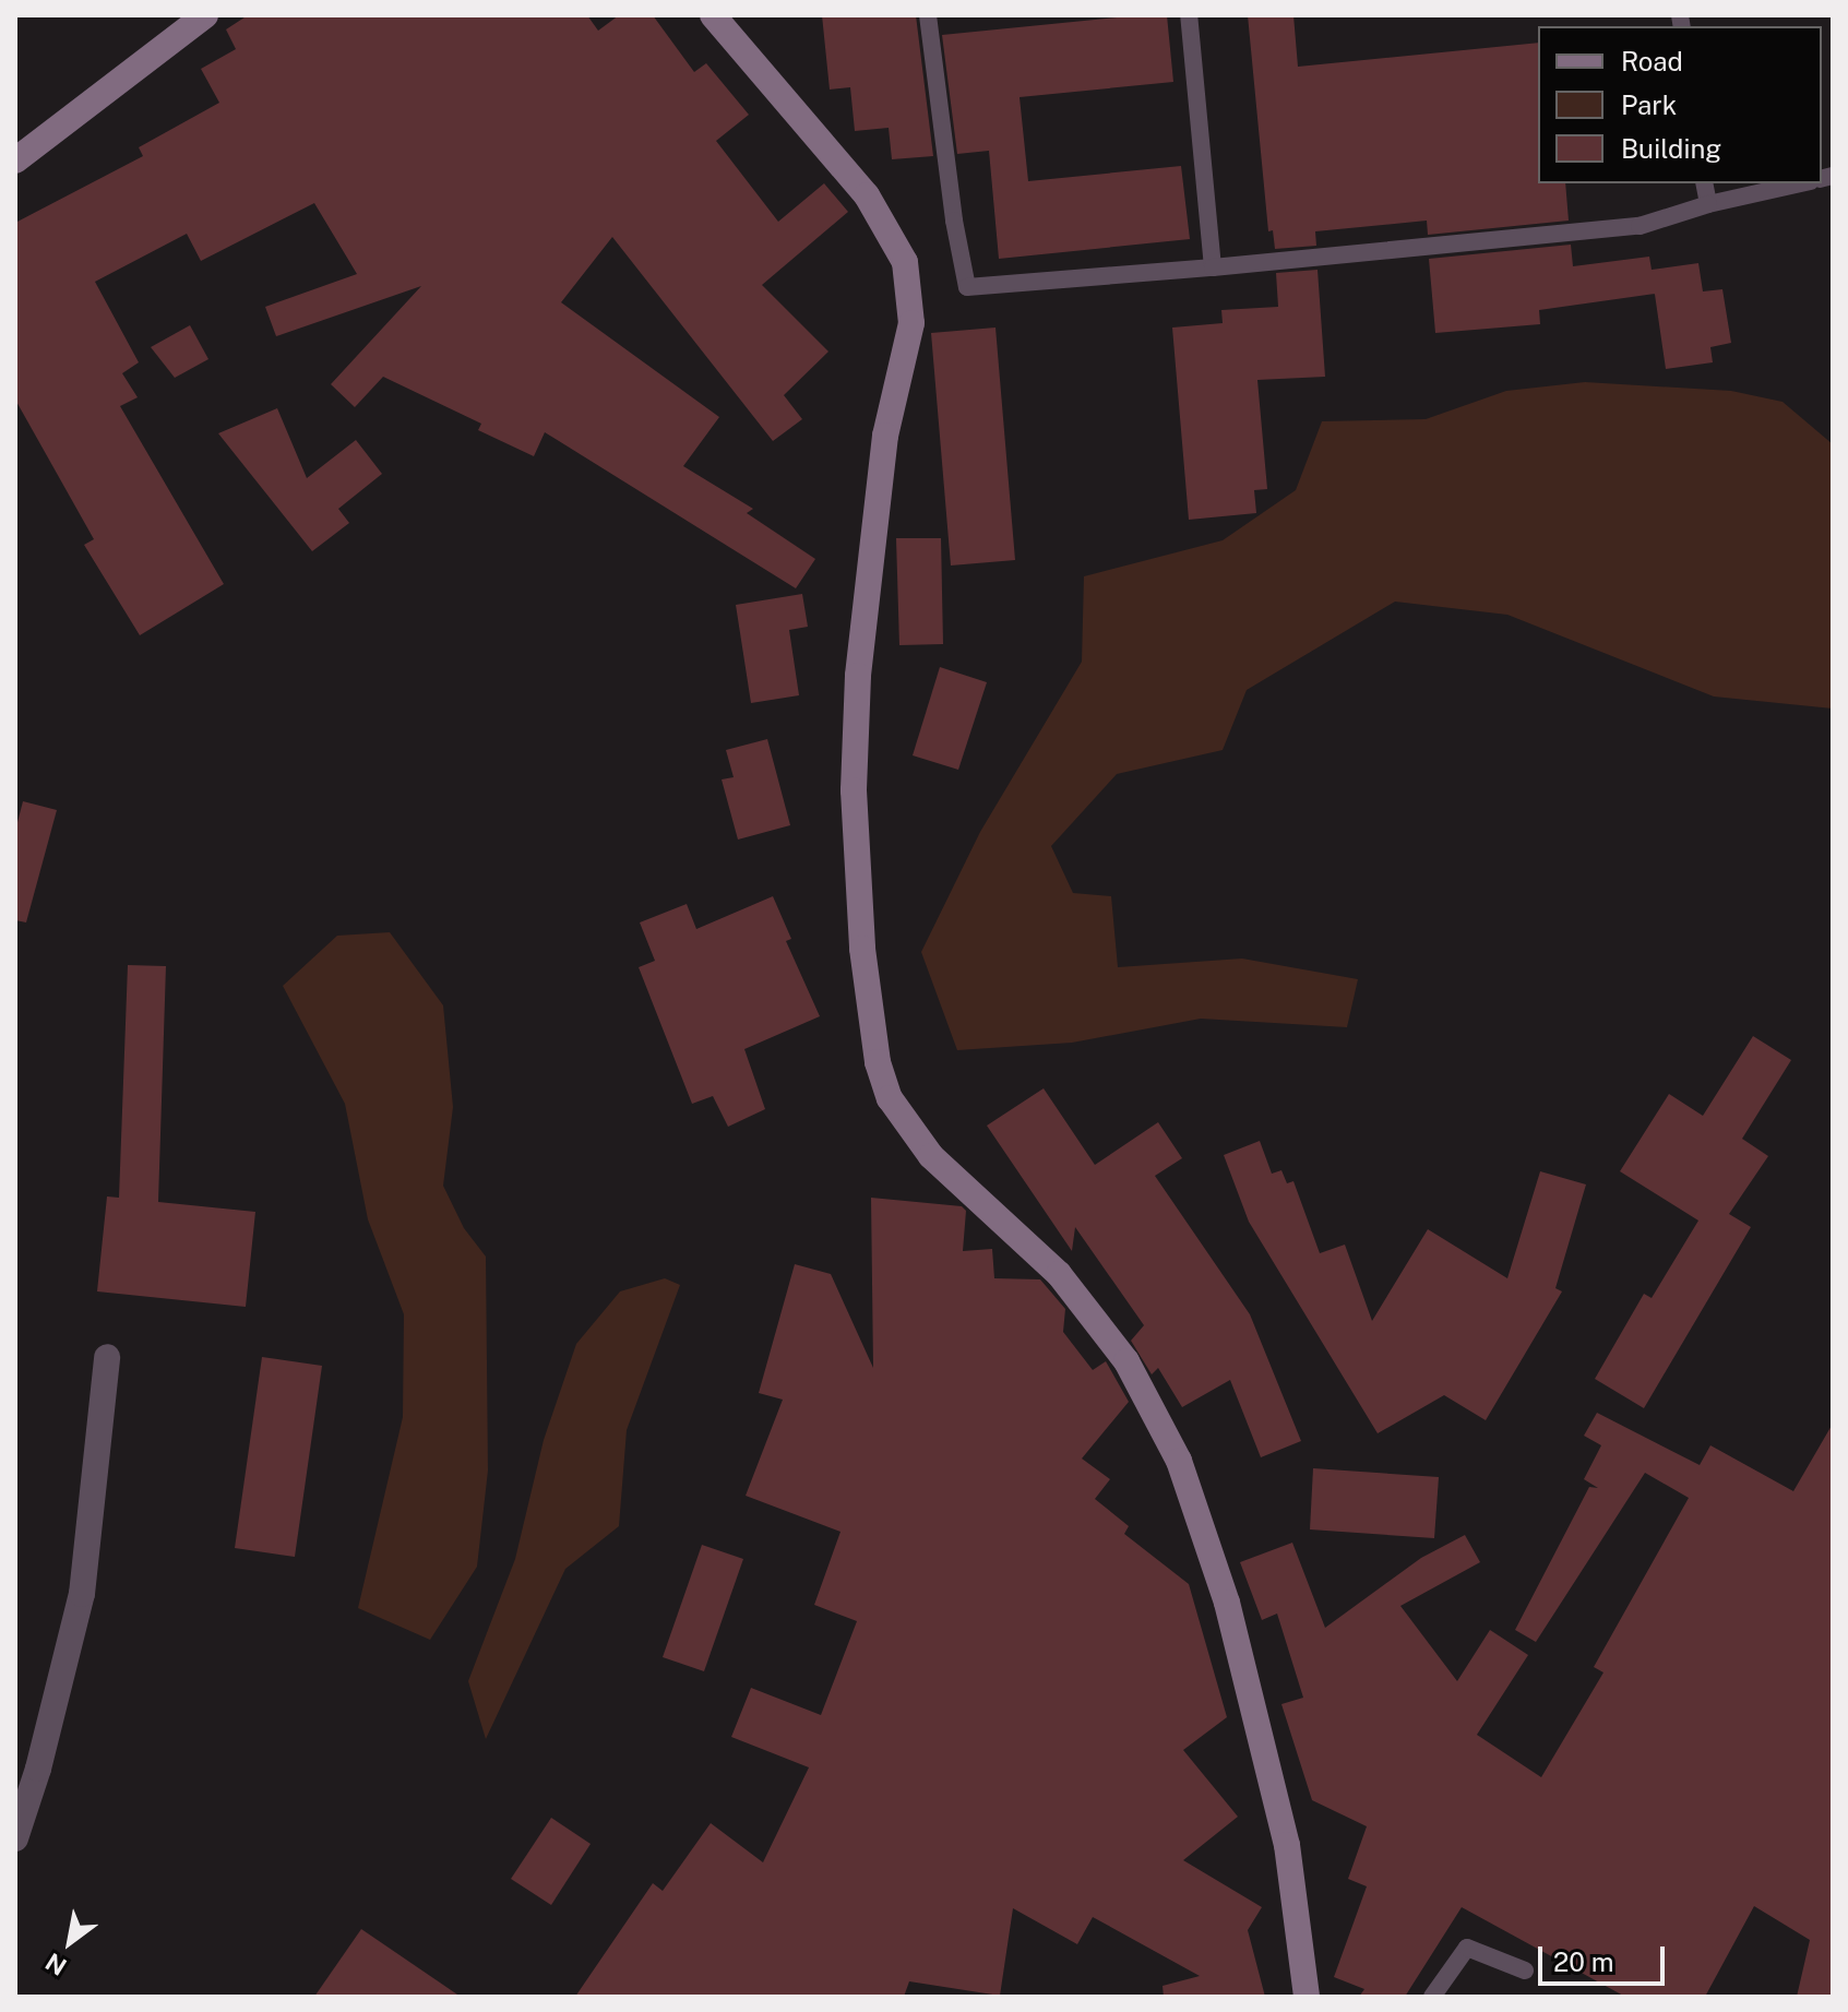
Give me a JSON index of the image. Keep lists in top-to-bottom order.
{
  "legend": ["Road", "Park", "Building"],
  "scale_bar": "20 m",
  "north": "bottom left"
}
